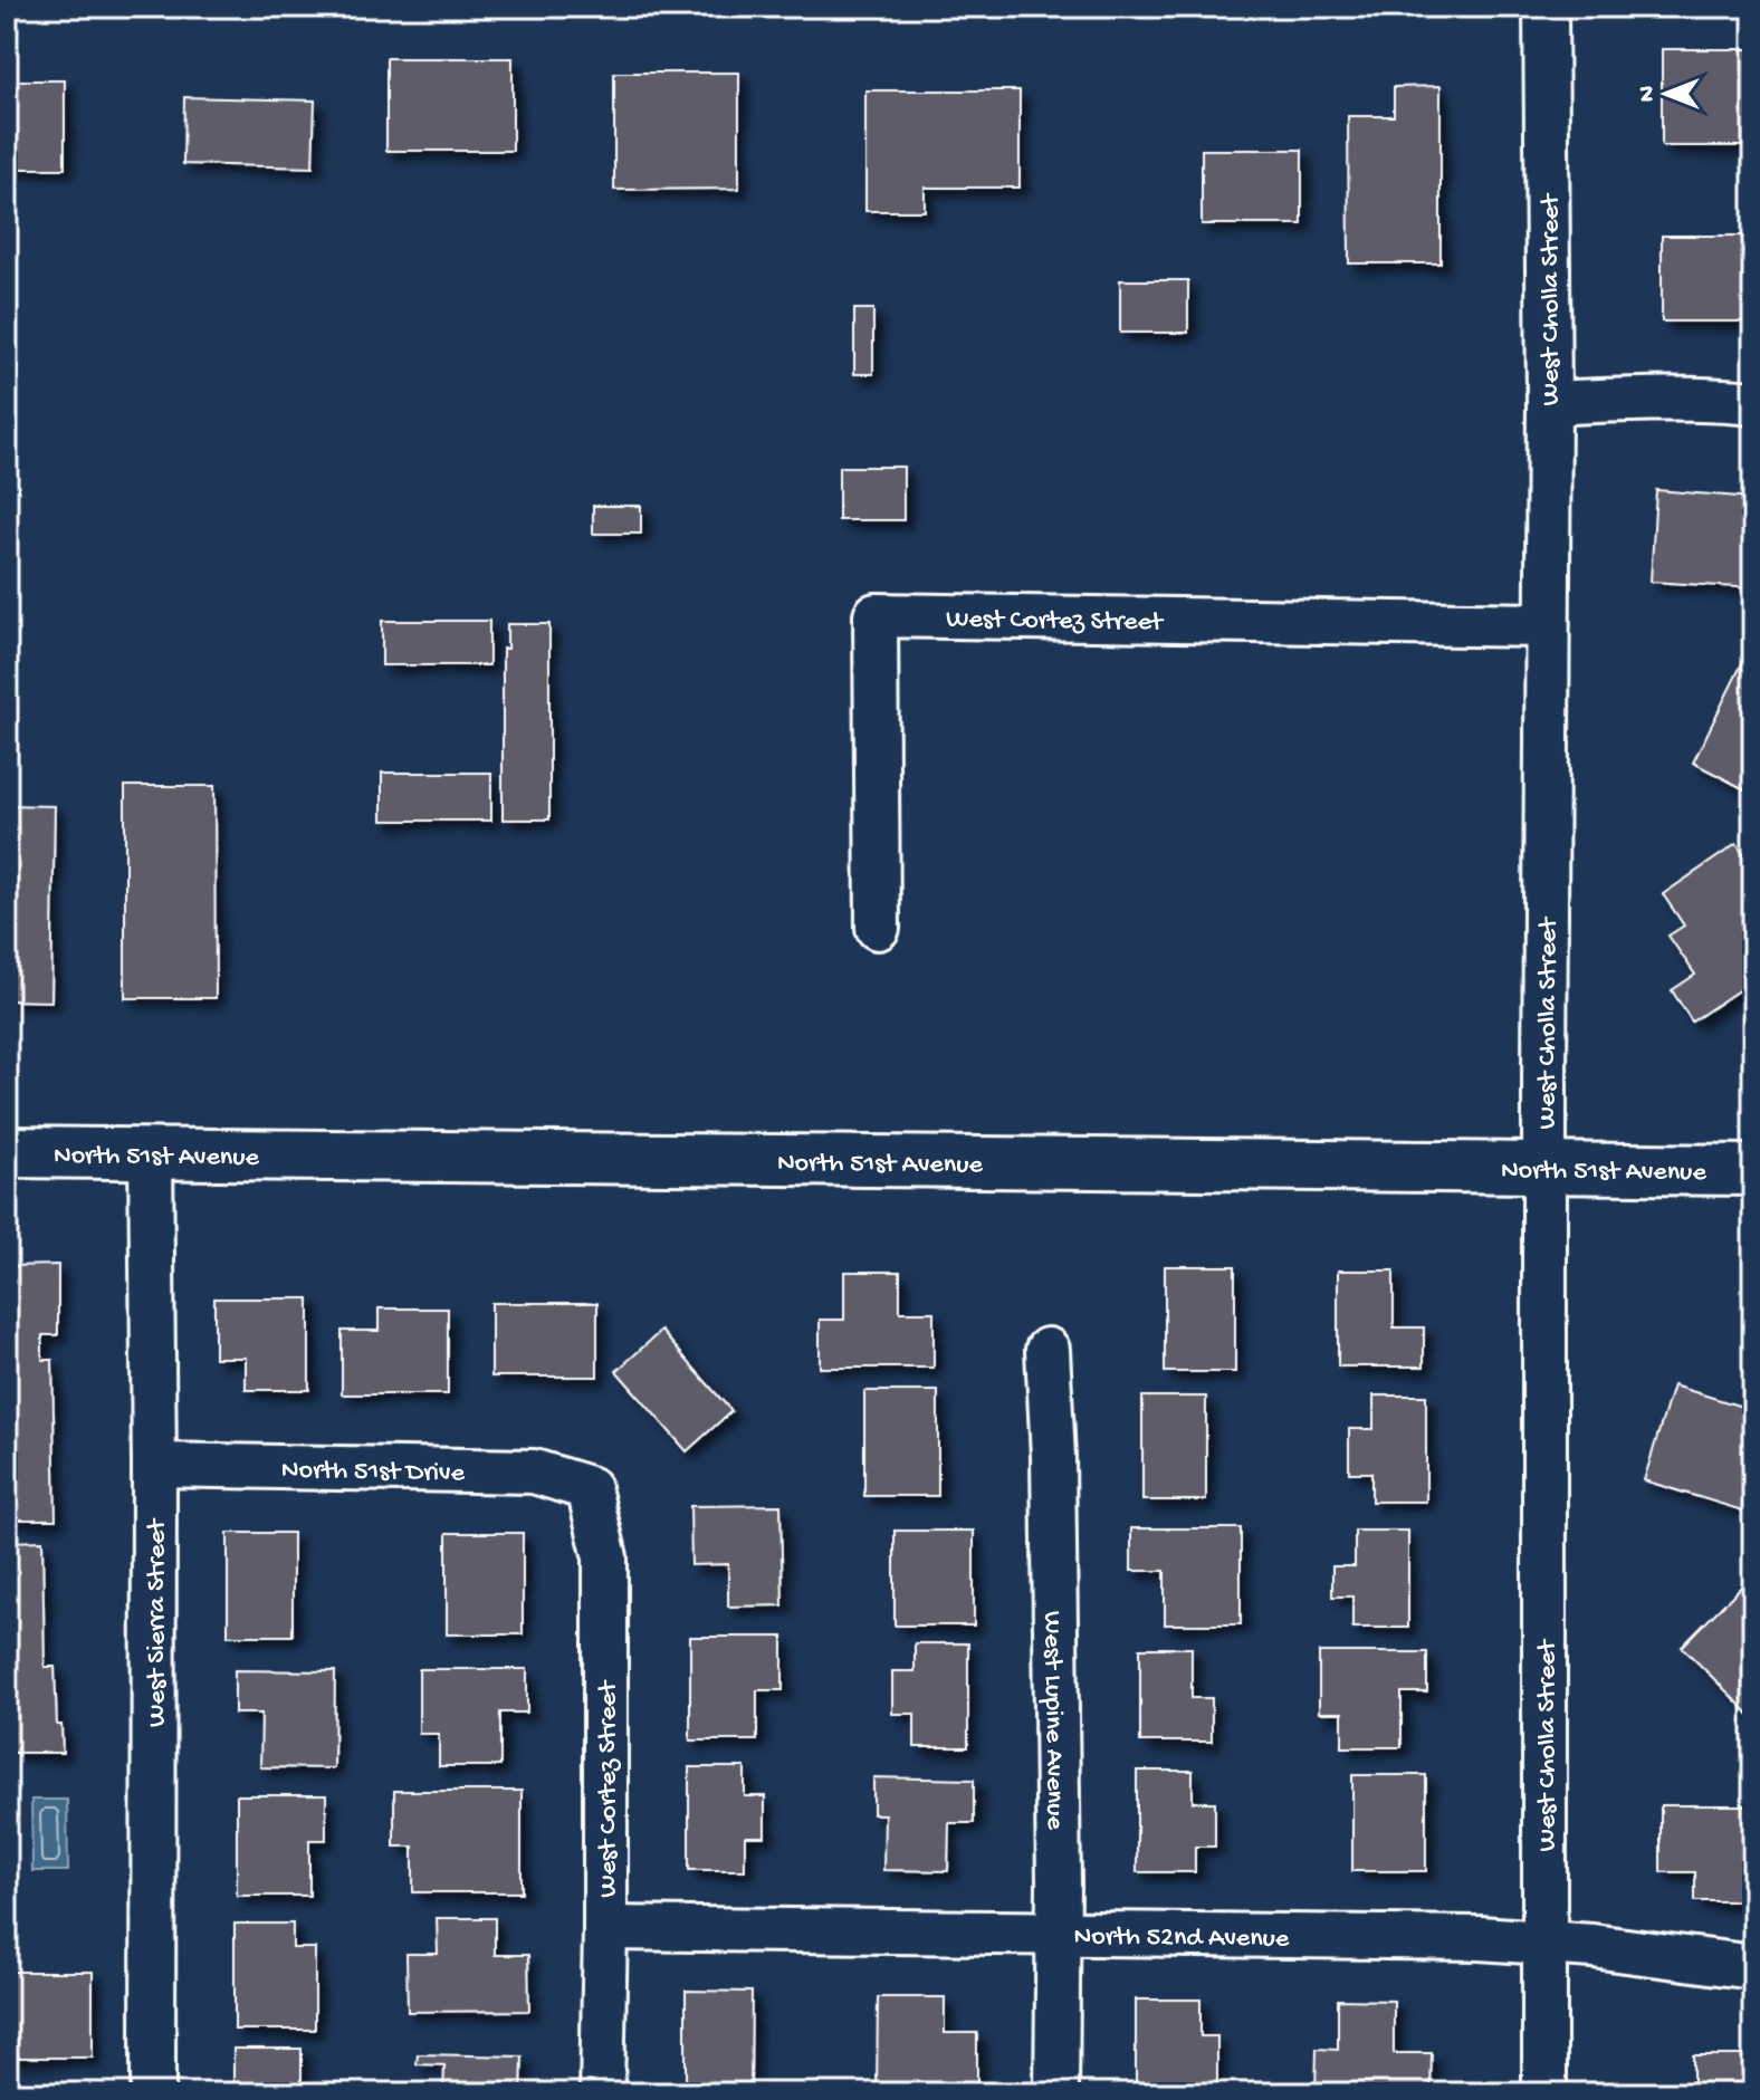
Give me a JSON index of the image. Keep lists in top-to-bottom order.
{
  "streets": {
    "main road": ["North 51st Avenue"],
    "street": [
      "West Cholla Street",
      "West Cortez Street",
      "North 51st Drive",
      "West Sierra Street",
      "West Lupine Avenue",
      "North 52nd Avenue"
    ]
  },
  "crossings": [
    ["West Cholla Street", "West Cortez Street"],
    ["West Cholla Street", "North 51st Avenue"],
    ["West Cholla Street", "North 52nd Avenue"],
    ["West Cortez Street", "North 51st Drive"],
    ["West Cortez Street", "North 52nd Avenue"],
    ["North 51st Avenue", "West Sierra Street"],
    ["North 51st Drive", "West Sierra Street"],
    ["West Lupine Avenue", "North 52nd Avenue"]
  ],
  "north": "left"
}
